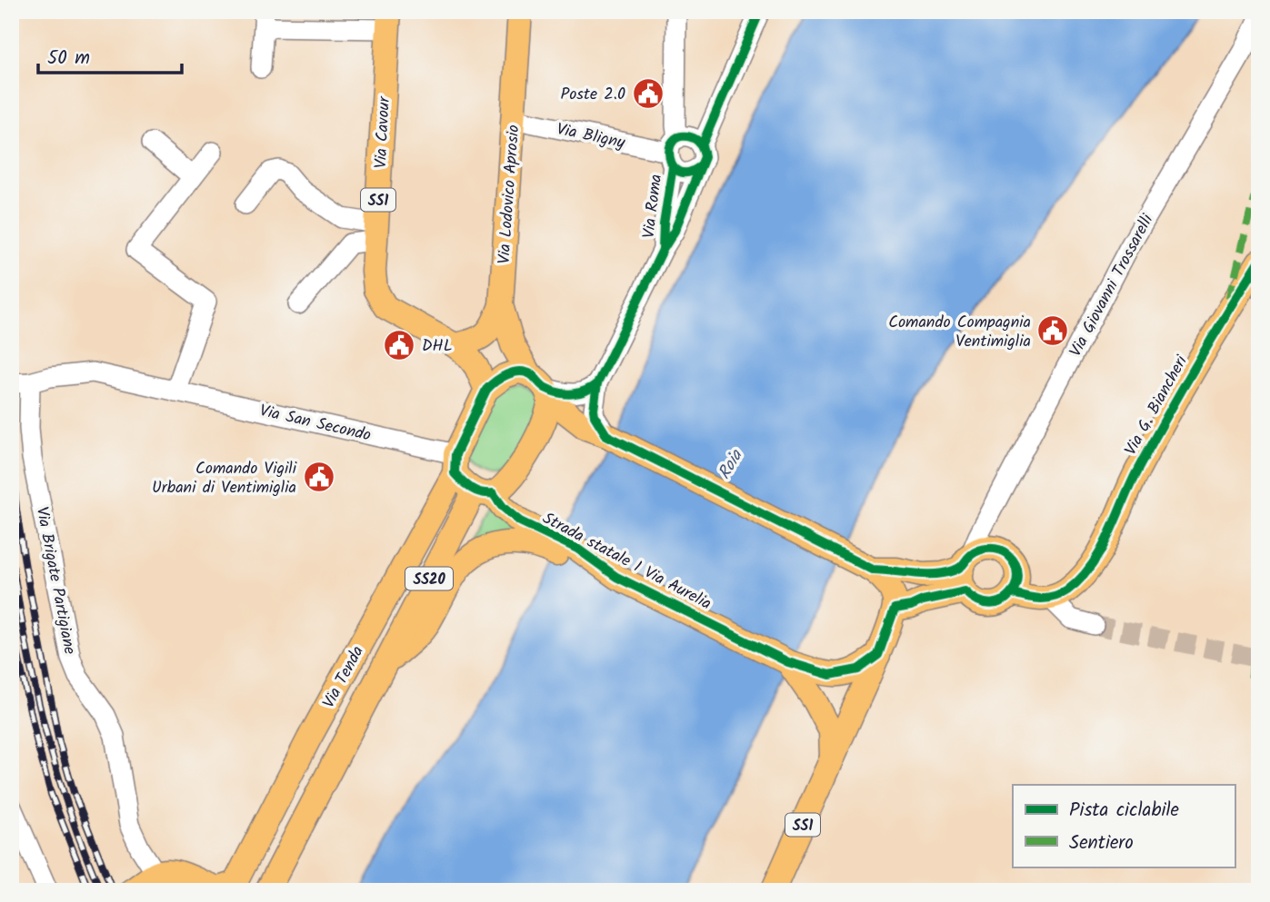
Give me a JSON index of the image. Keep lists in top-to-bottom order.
{
  "streets": {
    "main road": [
      "Via Cavour",
      "Via Lodovico Aprosio",
      "SS1",
      "Via G. Biancheri",
      "Strada statale 1 Via Aurelia",
      "SS20",
      "Via Tenda"
    ],
    "street": [
      "Via Bligny",
      "Via Roma",
      "Via Giovanni Trossarelli",
      "Via San Secondo",
      "Via Brigate Partigiane"
    ]
  },
  "crossings": [
    ["Via Cavour", "Via Tenda"],
    ["Via Bligny", "Via Lodovico Aprosio"],
    ["Via Bligny", "Via Roma"],
    ["SS1", "Via San Secondo"],
    ["SS1", "Strada statale 1 Via Aurelia"],
    ["SS1", "SS20"],
    ["SS1", "Via Tenda"],
    ["Via San Secondo", "Via Brigate Partigiane"],
    ["Via San Secondo", "Via Tenda"],
    ["Strada statale 1 Via Aurelia", "SS20"],
    ["Via Brigate Partigiane", "Via Tenda"]
  ],
  "water": ["Roia"],
  "places": {
    "public building": [
      "Poste 2.0",
      "Comando Compagnia Ventimiglia",
      "DHL",
      "Comando Vigili Urbani di Ventimiglia"
    ]
  },
  "legend": ["Pista ciclabile", "Sentiero"],
  "scale_bar": "50 m"
}
